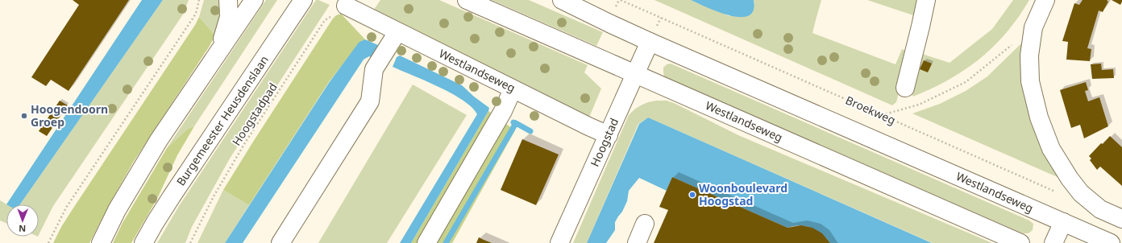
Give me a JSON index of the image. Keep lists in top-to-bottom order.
{
  "streets": {
    "main road": ["Westlandseweg", "Burgemeester Heusdenslaan", "Hoogstad"],
    "path": ["Broekweg", "Hoogstadpad"]
  },
  "crossings": [
    ["Westlandseweg", "Hoogstadpad"],
    ["Westlandseweg", "Hoogstad"]
  ],
  "places": ["Hoogendoorn Groep", "Woonboulevard Hoogstad"],
  "north": "bottom"
}
